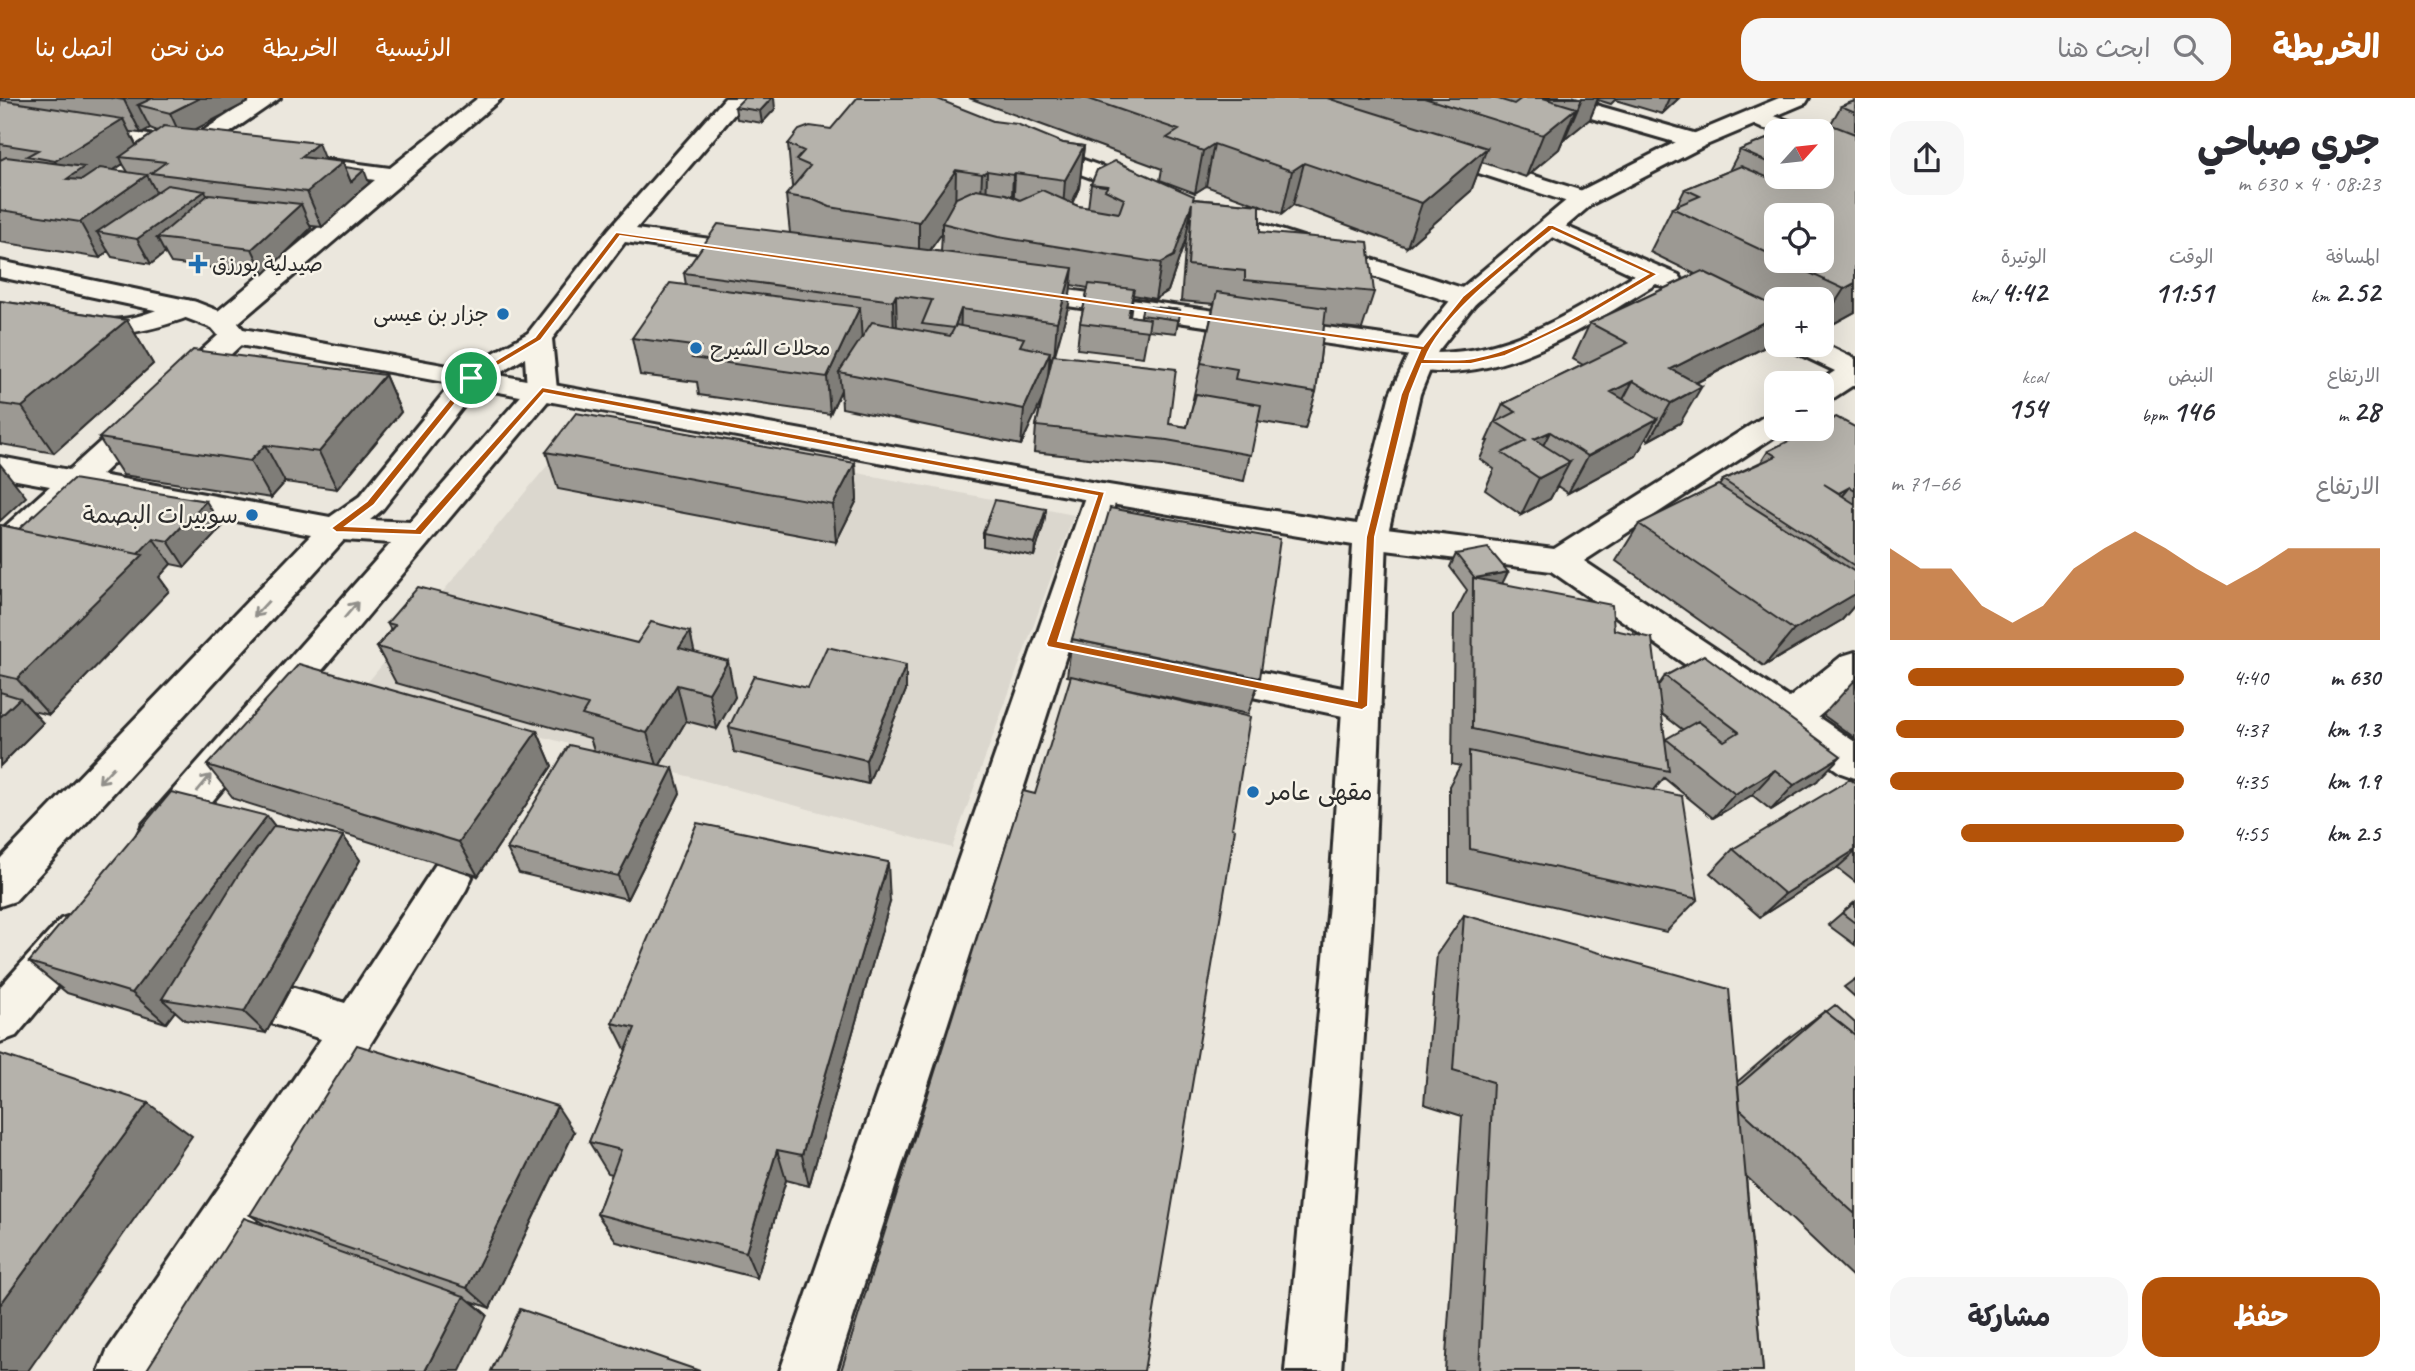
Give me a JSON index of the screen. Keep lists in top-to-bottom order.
{
  "places": {
    "health": ["صيدلية بورزق"],
    "other": [
      "جزار بن عيسى",
      "محلات الشيرح",
      "سوبيرات البصمة",
      "مقهى عامر"
    ]
  },
  "north": "top right",
  "page": {
    "header": "الخريطة",
    "search": "ابحث هنا",
    "nav": [
      "الرئيسية",
      "الخريطة",
      "من نحن",
      "اتصل بنا"
    ],
    "heading": ["جري صباحي", "08:23 · 4 × 630 m"],
    "map_buttons": ["+", "−"],
    "stats": [
      ["المسافة", "2.52 km"],
      ["الوقت", "11:51"],
      ["الوتيرة", "4:42 /km"],
      ["الارتفاع", "28 m"],
      ["النبض", "146 bpm"],
      ["kcal", "154"]
    ],
    "chart": ["الارتفاع", "66–71 m"],
    "list": [
      {
        "name": "630 m",
        "note": "4:40"
      },
      {
        "name": "1.3 km",
        "note": "4:37"
      },
      {
        "name": "1.9 km",
        "note": "4:35"
      },
      {
        "name": "2.5 km",
        "note": "4:55"
      }
    ],
    "buttons": ["حفظ", "مشاركة"]
  }
}
